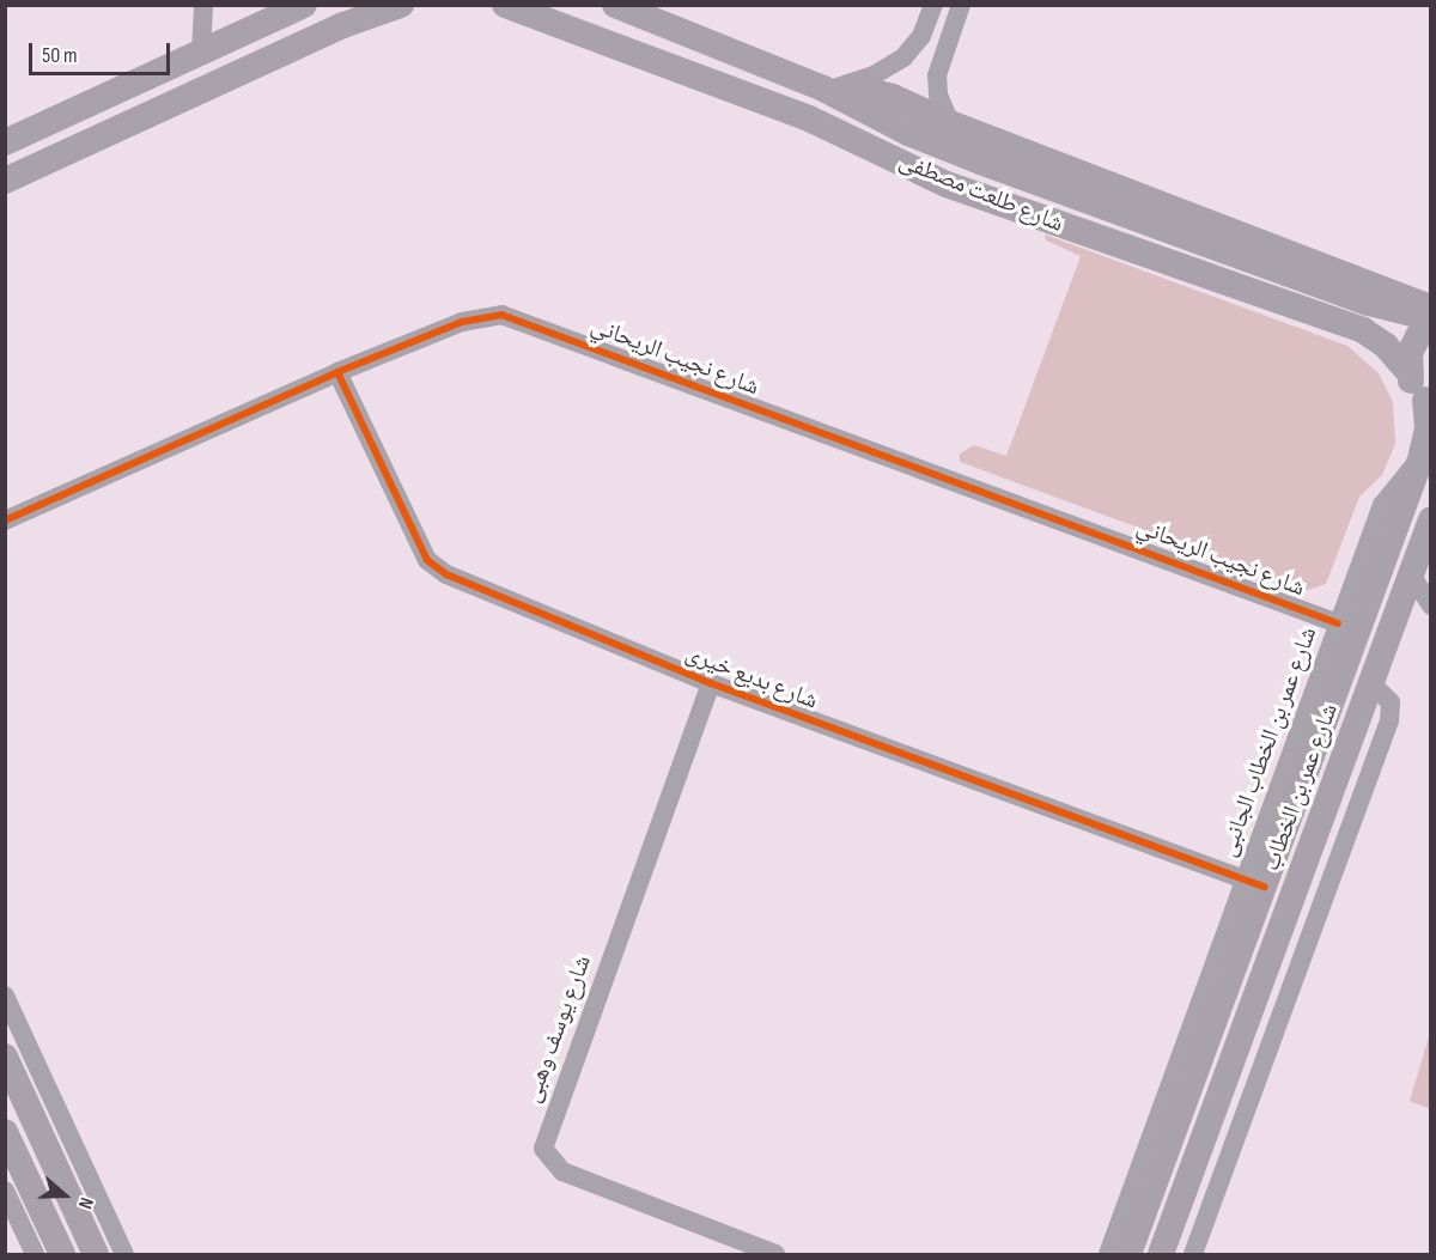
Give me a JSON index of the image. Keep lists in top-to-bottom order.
{
  "streets": {
    "street": [
      "شارع طلعت مصطفى",
      "شارع نجيب الريحاني",
      "شارع بديع خيرى",
      "شارع عمر بن الخطاب الجانبى",
      "شارع عمر بن الخطاب",
      "شارع يوسف وهبى"
    ]
  },
  "crossings": [
    ["شارع طلعت مصطفى", "شارع عمر بن الخطاب"],
    ["شارع نجيب الريحاني", "شارع بديع خيرى"],
    ["شارع نجيب الريحاني", "شارع عمر بن الخطاب الجانبى"],
    ["شارع بديع خيرى", "شارع عمر بن الخطاب الجانبى"],
    ["شارع بديع خيرى", "شارع عمر بن الخطاب"],
    ["شارع بديع خيرى", "شارع يوسف وهبى"],
    ["شارع عمر بن الخطاب الجانبى", "شارع عمر بن الخطاب"]
  ],
  "scale_bar": "50 m",
  "north": "right"
}
